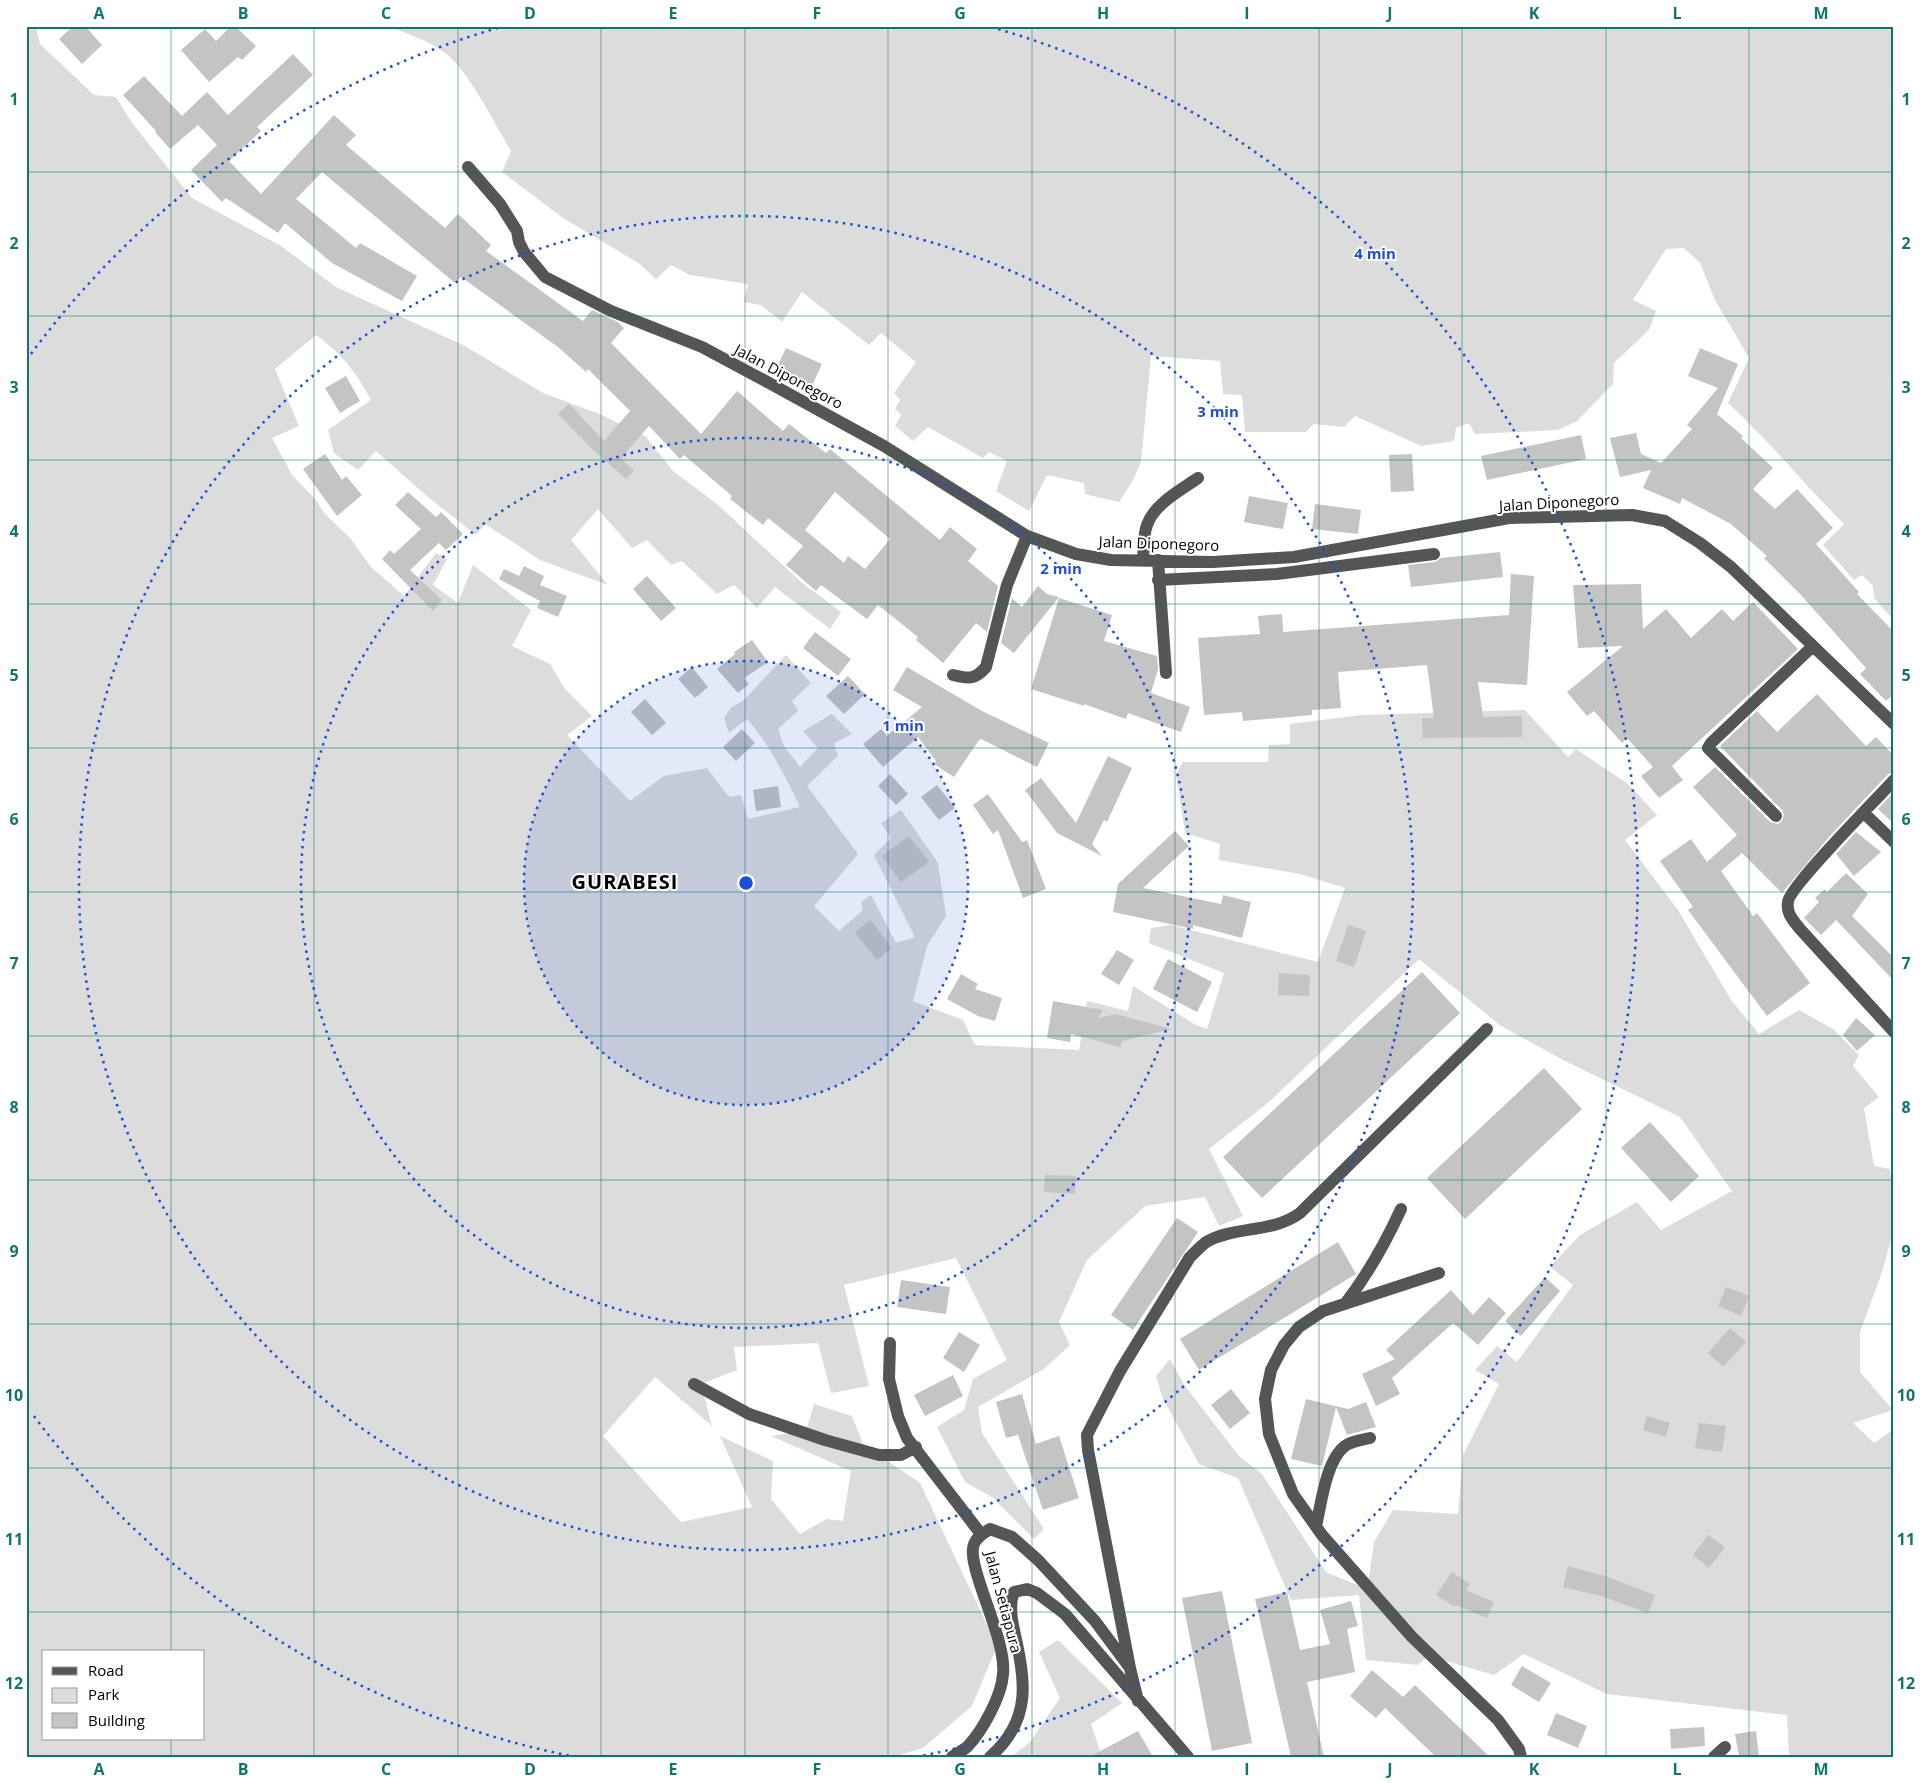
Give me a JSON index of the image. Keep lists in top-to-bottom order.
{
  "streets": {
    "street": ["Jalan Diponegoro", "Jalan Setiapura"]
  },
  "districts": ["GURABESI"],
  "legend": ["Road", "Park", "Building"],
  "grid": {
    "columns": [
      "A",
      "B",
      "C",
      "D",
      "E",
      "F",
      "G",
      "H",
      "I",
      "J",
      "K",
      "L",
      "M"
    ],
    "rows": [
      "1",
      "2",
      "3",
      "4",
      "5",
      "6",
      "7",
      "8",
      "9",
      "10",
      "11",
      "12"
    ]
  },
  "rings": [
    "4 min",
    "3 min",
    "2 min",
    "1 min"
  ]
}
